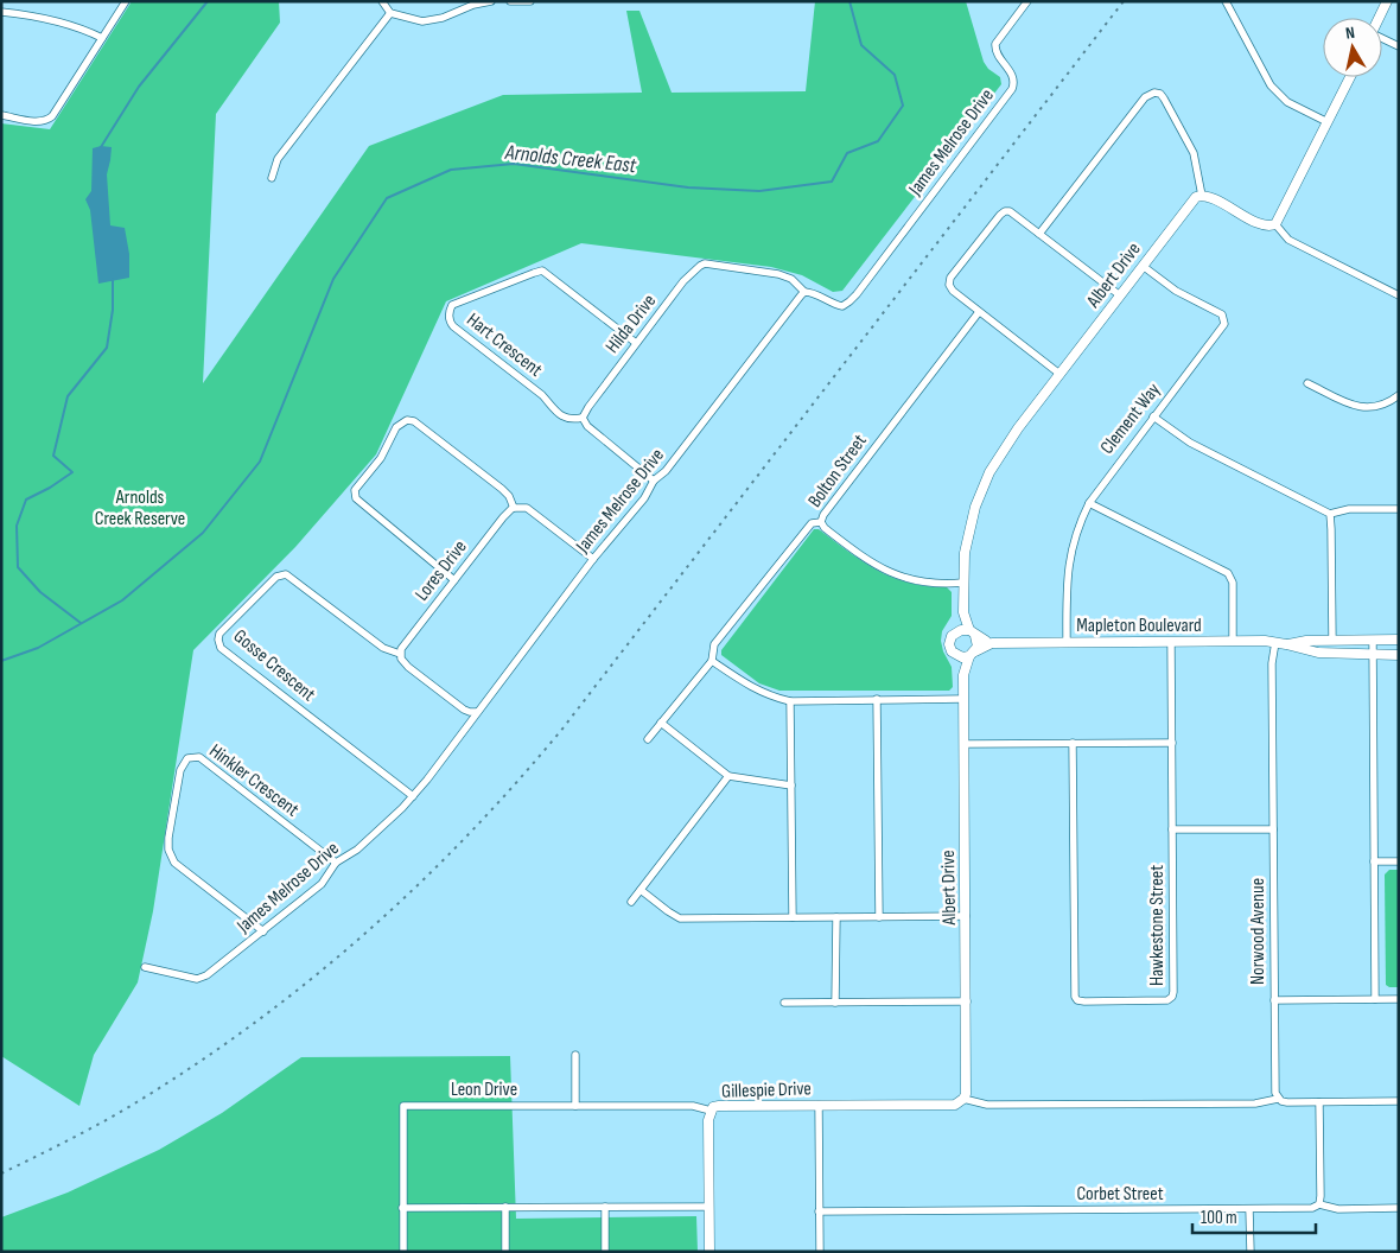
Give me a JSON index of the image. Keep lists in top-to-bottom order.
{
  "streets": {
    "street": [
      "James Melrose Drive",
      "Albert Drive",
      "Hilda Drive",
      "Hart Crescent",
      "Clement Way",
      "Bolton Street",
      "Lores Drive",
      "Mapleton Boulevard",
      "Gosse Crescent",
      "Hinkler Crescent",
      "Hawkestone Street",
      "Norwood Avenue",
      "Leon Drive",
      "Gillespie Drive",
      "Corbet Street"
    ]
  },
  "crossings": [
    ["James Melrose Drive", "Hilda Drive"],
    ["James Melrose Drive", "Gosse Crescent"],
    ["James Melrose Drive", "Hinkler Crescent"],
    ["Albert Drive", "Clement Way"],
    ["Albert Drive", "Bolton Street"],
    ["Albert Drive", "Mapleton Boulevard"],
    ["Albert Drive", "Gillespie Drive"],
    ["Hilda Drive", "Hart Crescent"],
    ["Clement Way", "Mapleton Boulevard"],
    ["Lores Drive", "Gosse Crescent"],
    ["Mapleton Boulevard", "Hawkestone Street"],
    ["Mapleton Boulevard", "Norwood Avenue"],
    ["Leon Drive", "Gillespie Drive"]
  ],
  "water": ["Arnolds Creek East"],
  "parks": ["Arnolds Creek Reserve"],
  "scale_bar": "100 m",
  "north": "top"
}
